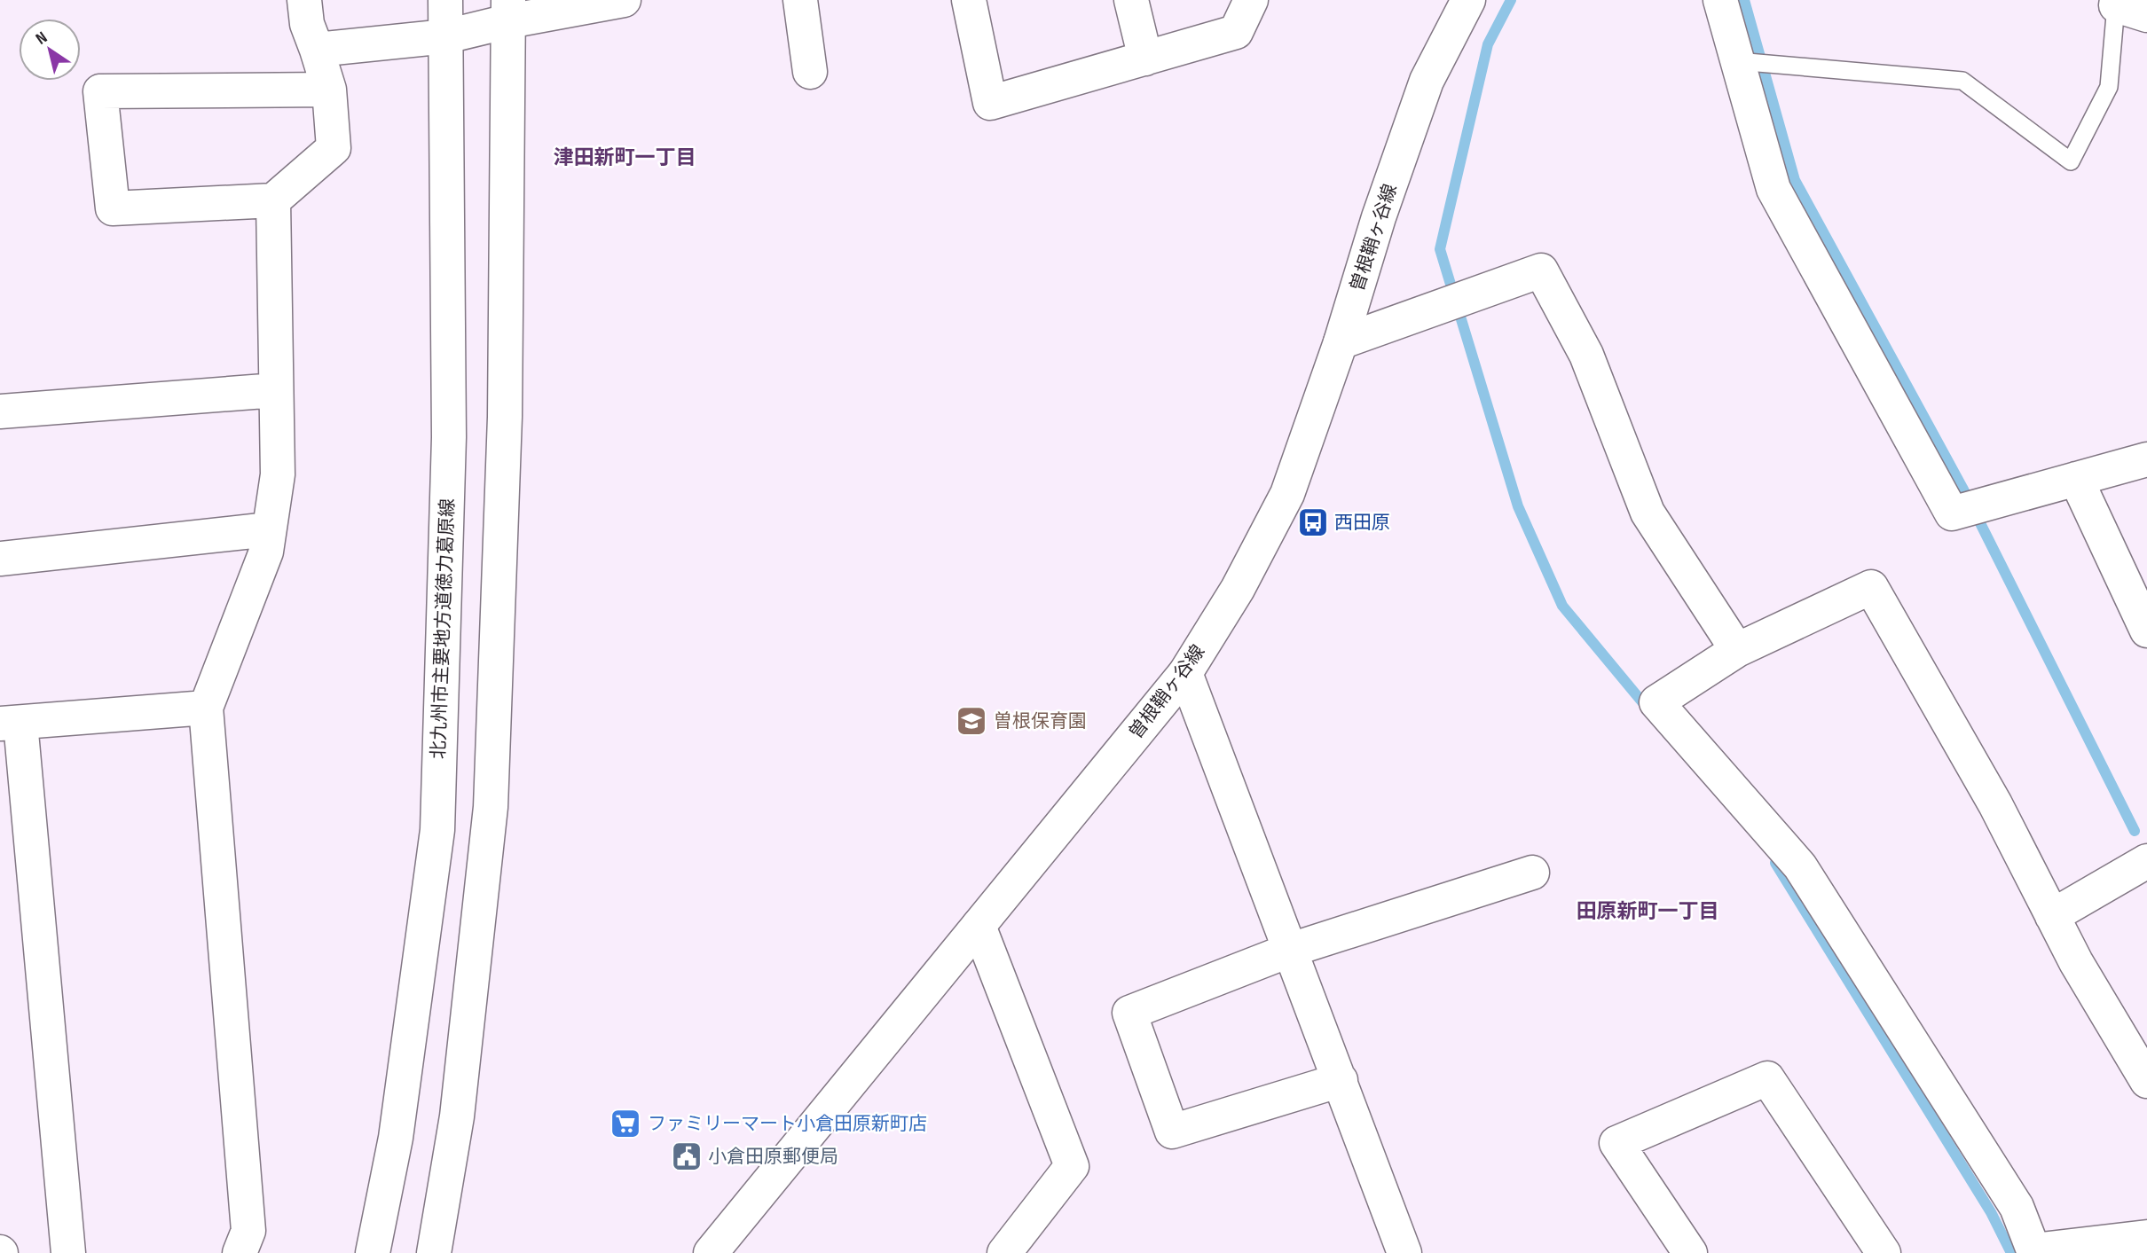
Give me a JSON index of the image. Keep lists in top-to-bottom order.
{
  "streets": {
    "street": ["曽根鞘ヶ谷線", "北九州市主要地方道徳力葛原線"]
  },
  "districts": ["津田新町一丁目", "田原新町一丁目"],
  "places": {
    "bus stop": ["西田原"],
    "school or university": ["曽根保育園"],
    "supermarket": ["ファミリーマート小倉田原新町店"],
    "public building": ["小倉田原郵便局"]
  },
  "north": "top left"
}
